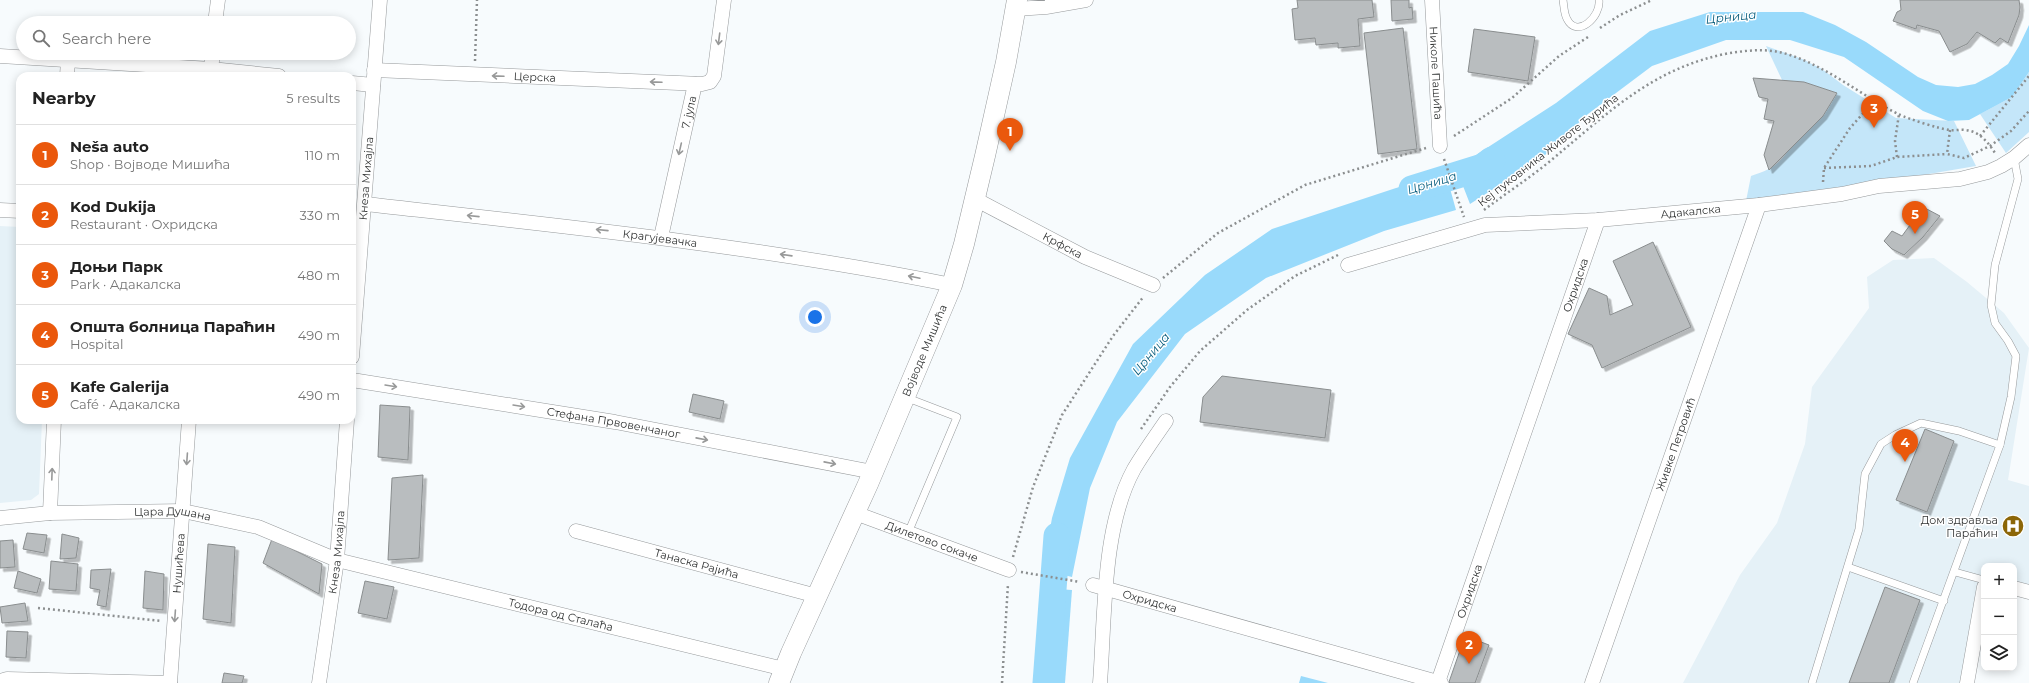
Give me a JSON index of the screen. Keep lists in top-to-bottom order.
{
  "streets": {
    "main road": ["Војводе Мишића"],
    "street": [
      "Николе Пашића",
      "Церска",
      "7. јула",
      "Кнеза Михајла",
      "Адакалска",
      "Крагујевачка",
      "Крфска",
      "Охридска",
      "Стефана Првовенчаног",
      "Живке Петровић",
      "Цара Душана",
      "Дилетово сокаче",
      "Нушићева",
      "Танаска Рајића",
      "Тодора од Сталаћа"
    ],
    "path": ["Кеј пуковника Животе Ђурића"]
  },
  "crossings": [
    ["Церска", "7. јула"],
    ["Церска", "Кнеза Михајла"],
    ["7. јула", "Крагујевачка"],
    ["Кеј пуковника Животе Ђурића", "Адакалска"],
    ["Кнеза Михајла", "Крагујевачка"],
    ["Кнеза Михајла", "Цара Душана"],
    ["Кнеза Михајла", "Тодора од Сталаћа"],
    ["Адакалска", "Охридска"],
    ["Адакалска", "Живке Петровић"],
    ["Крагујевачка", "Војводе Мишића"],
    ["Крфска", "Војводе Мишића"],
    ["Војводе Мишића", "Стефана Првовенчаног"],
    ["Војводе Мишића", "Дилетово сокаче"],
    ["Војводе Мишића", "Танаска Рајића"],
    ["Војводе Мишића", "Тодора од Сталаћа"],
    ["Цара Душана", "Нушићева"],
    ["Цара Душана", "Тодора од Сталаћа"]
  ],
  "one_way": [
    "Церска",
    "7. јула",
    "Крагујевачка",
    "Стефана Првовенчаног",
    "Нушићева"
  ],
  "water": ["Црница"],
  "places": {
    "hospital": ["Дом здравља Параћин"]
  },
  "page": {
    "search": "Search here",
    "heading": ["Nearby", "5 results"],
    "pins": [
      "3",
      "1",
      "5",
      "4",
      "2"
    ],
    "list": [
      {
        "mark": "1",
        "name": "Neša auto",
        "note": "Shop · Војводе Мишића",
        "value": "110 m"
      },
      {
        "mark": "2",
        "name": "Kod Dukija",
        "note": "Restaurant · Охридска",
        "value": "330 m"
      },
      {
        "mark": "3",
        "name": "Доњи Парк",
        "note": "Park · Адакалска",
        "value": "480 m"
      },
      {
        "mark": "4",
        "name": "Општа болница Параћин",
        "note": "Hospital",
        "value": "490 m"
      },
      {
        "mark": "5",
        "name": "Kafe Galerija",
        "note": "Café · Адакалска",
        "value": "490 m"
      }
    ],
    "map_buttons": ["+", "−"]
  }
}
